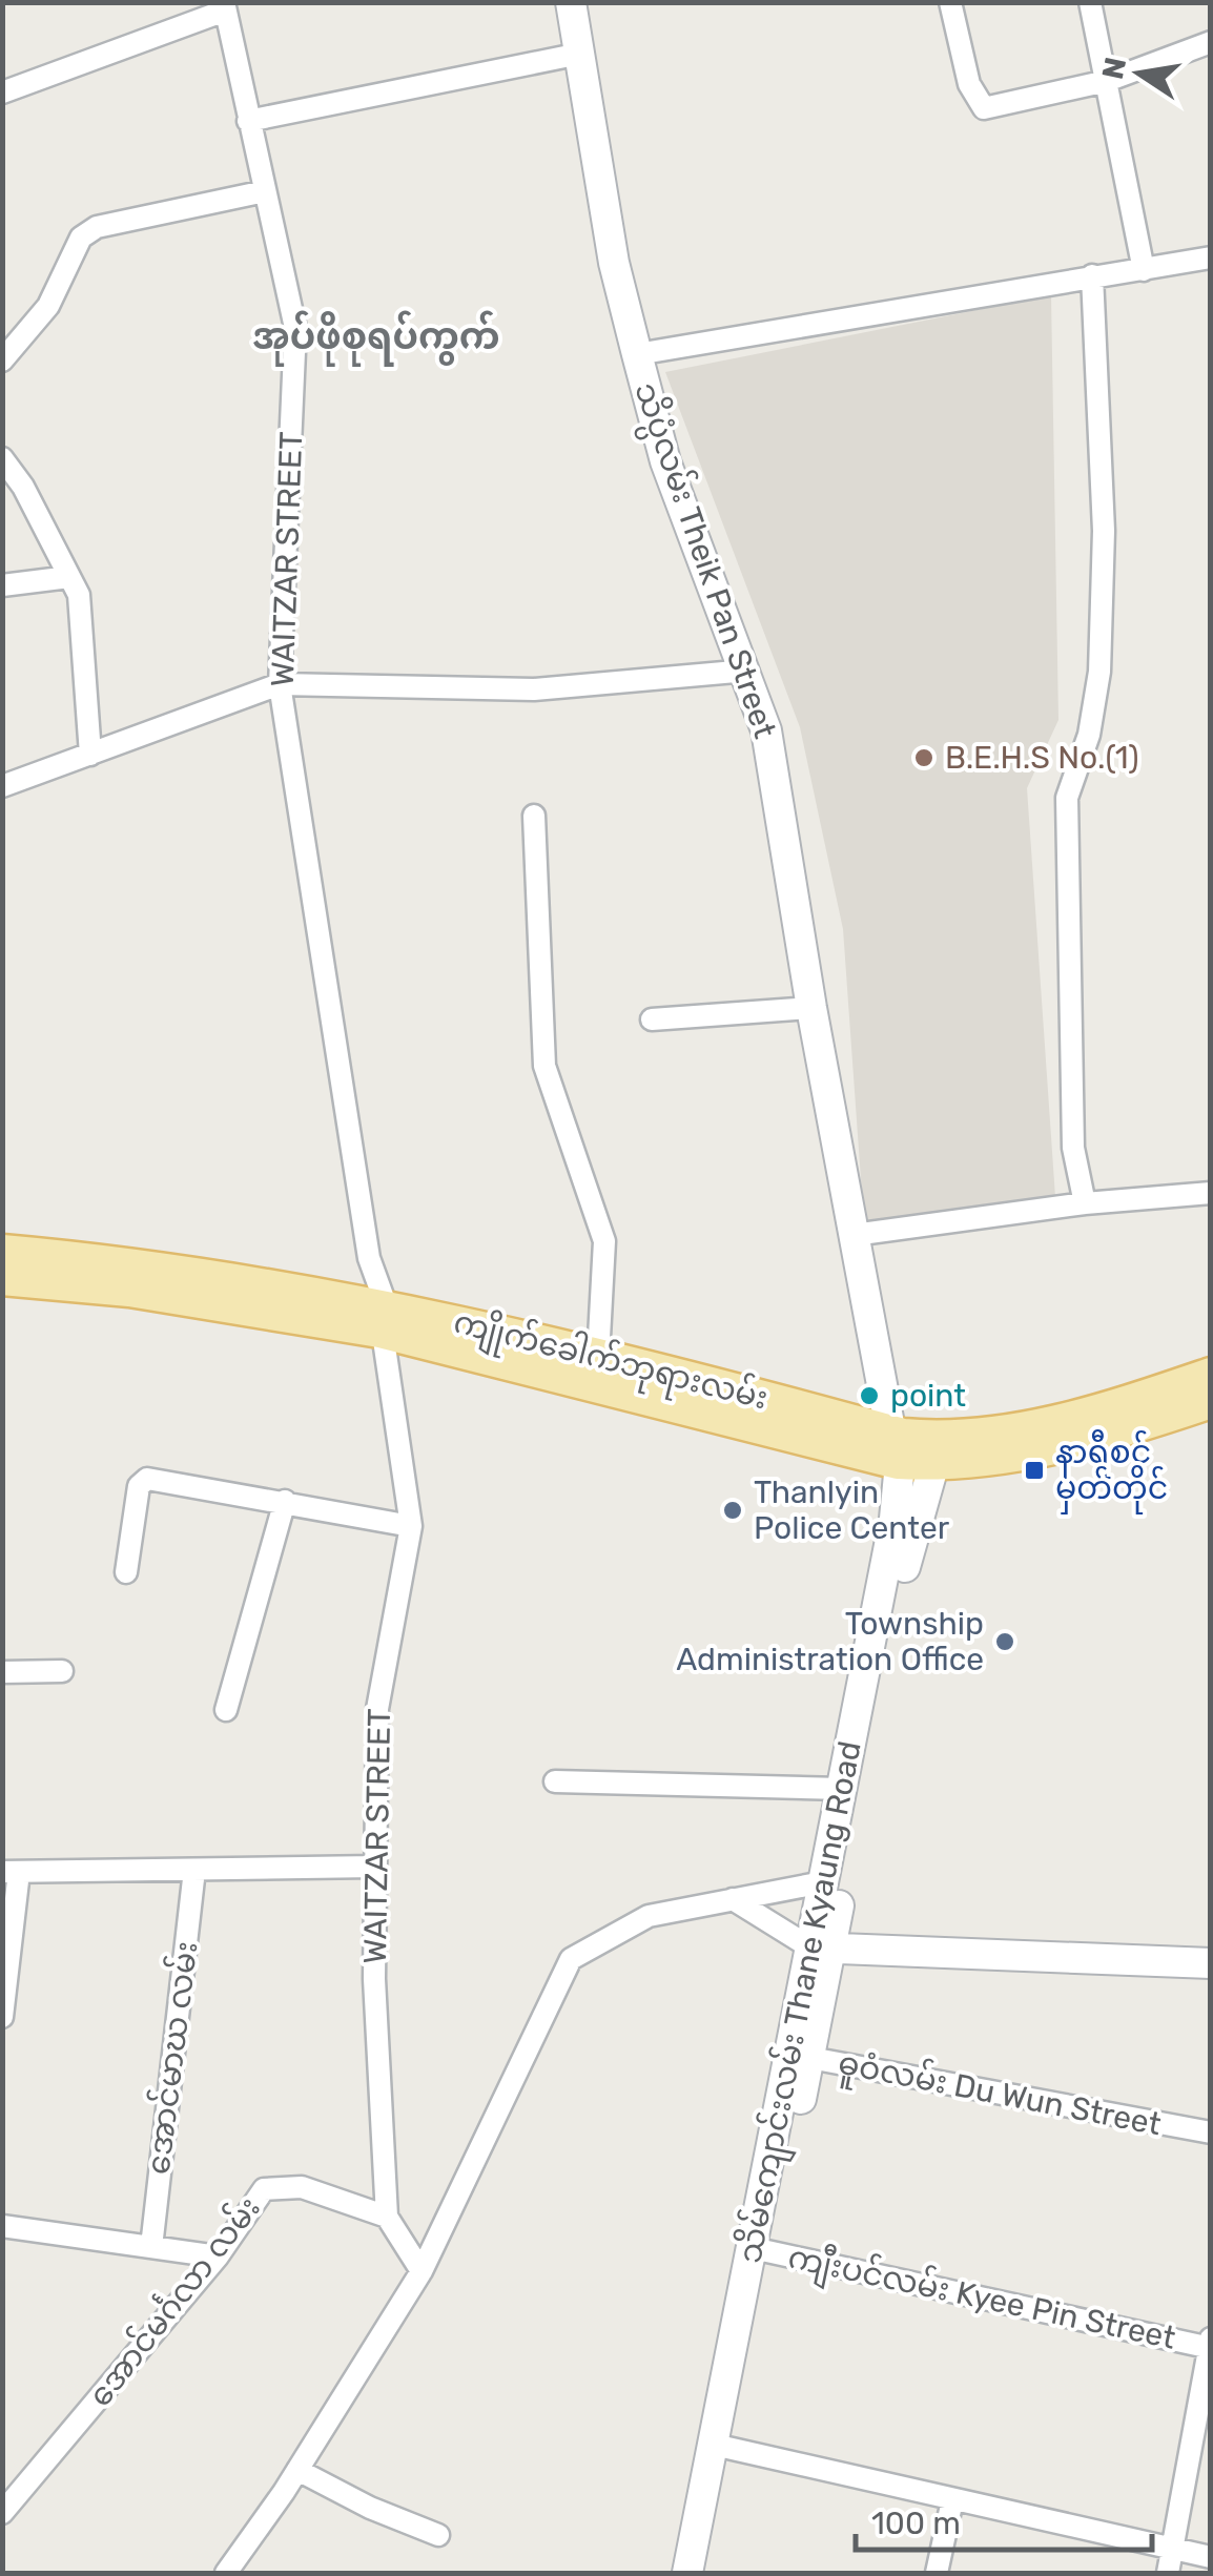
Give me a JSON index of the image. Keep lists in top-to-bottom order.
{
  "streets": {
    "main road": ["ကျိုက်ခေါက်ဘုရားလမ်း"],
    "street": [
      "WAITZAR STREET",
      "သိပ္ပံလမ်း Theik Pan Street",
      "သိမ်ကျောင်းလမ်း Thane Kyaung Road",
      "အောင်မာဃ လမ်း",
      "ဓူဝံလမ်း Du Wun Street",
      "ကျီးပင်လမ်း Kyee Pin Street",
      "အောင်မင်္ဂလာ လမ်း"
    ]
  },
  "crossings": [
    ["WAITZAR STREET", "ကျိုက်ခေါက်ဘုရားလမ်း"],
    ["WAITZAR STREET", "အောင်မင်္ဂလာ လမ်း"],
    ["သိပ္ပံလမ်း Theik Pan Street", "ကျိုက်ခေါက်ဘုရားလမ်း"],
    ["သိပ္ပံလမ်း Theik Pan Street", "သိမ်ကျောင်းလမ်း Thane Kyaung Road"],
    ["ကျိုက်ခေါက်ဘုရားလမ်း", "သိမ်ကျောင်းလမ်း Thane Kyaung Road"],
    ["သိမ်ကျောင်းလမ်း Thane Kyaung Road", "ဓူဝံလမ်း Du Wun Street"],
    ["သိမ်ကျောင်းလမ်း Thane Kyaung Road", "ကျီးပင်လမ်း Kyee Pin Street"]
  ],
  "districts": ["အုပ်ဖိုစုရပ်ကွက်"],
  "places": {
    "other": [
      "B.E.H.S No.(1)",
      "point",
      "Thanlyin Police Center",
      "Township Administration Office"
    ],
    "transit": ["နာရီစင် မှတ်တိုင်"]
  },
  "scale_bar": "100 m",
  "north": "left"
}
